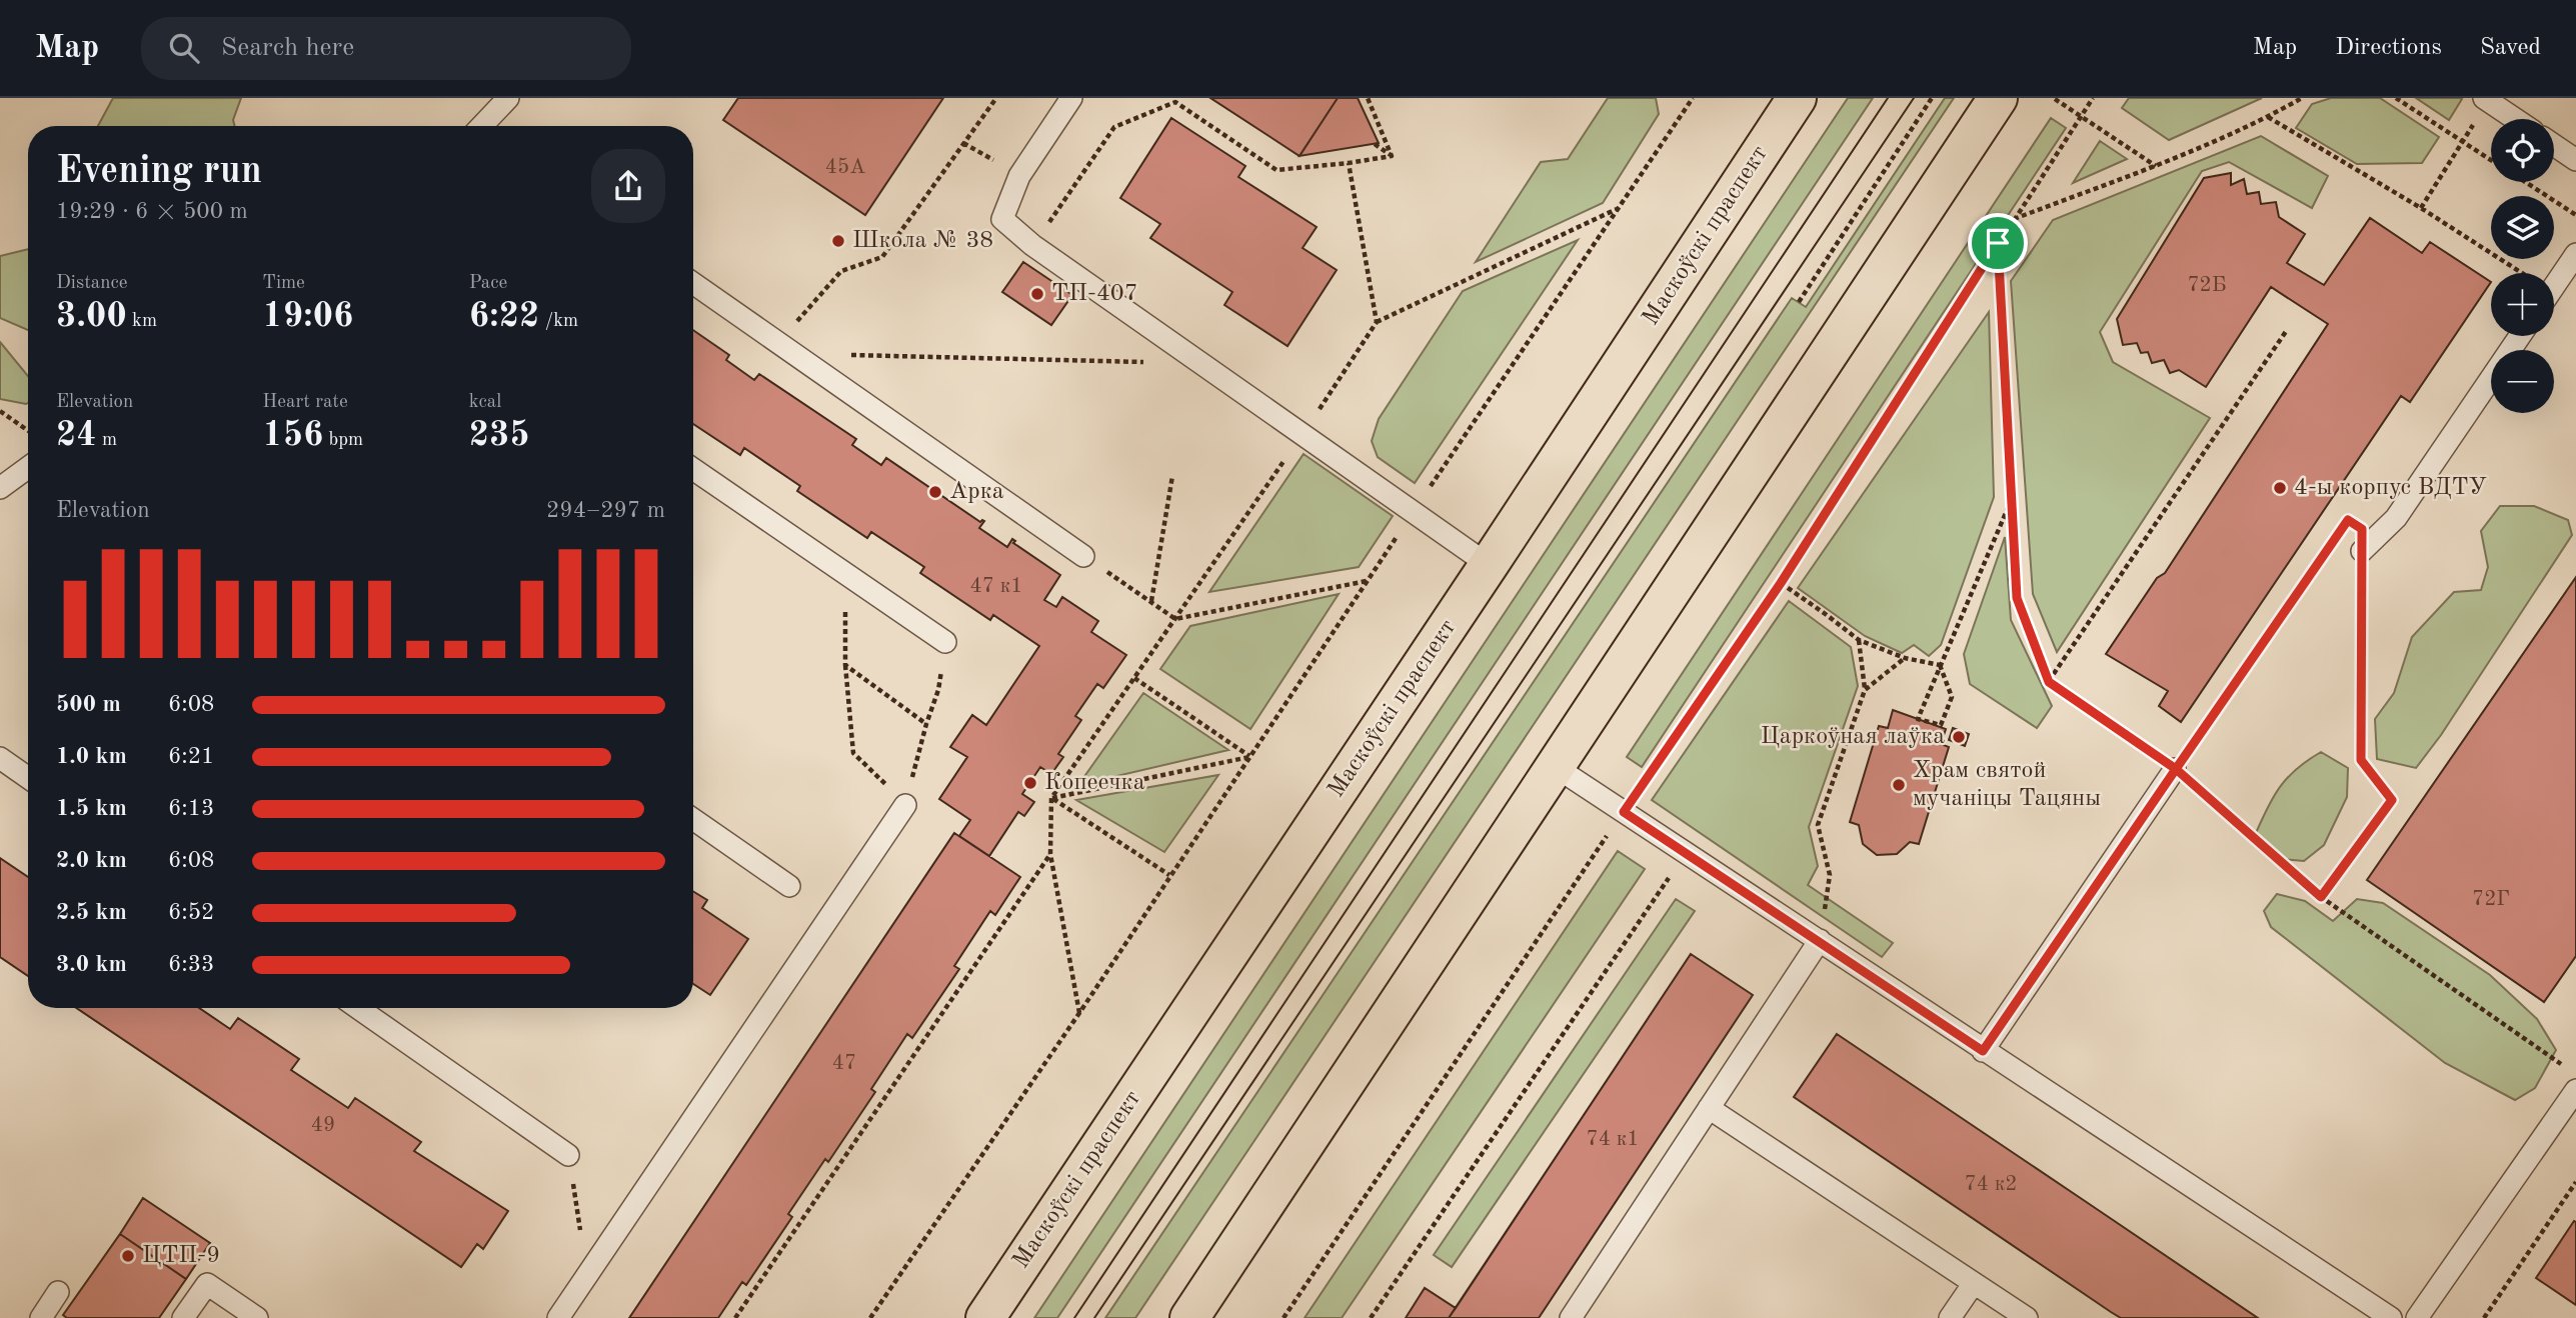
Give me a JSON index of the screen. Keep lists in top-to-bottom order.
{
  "streets": {
    "main road": ["Маскоўскі праспект"]
  },
  "places": [
    "Школа № 38",
    "ТП-407",
    "4-ы корпус ВДТУ",
    "Арка",
    "Царкоўная лаўка",
    "Копеечка",
    "Храм святой мучаніцы Тацяны",
    "ЦТП-9"
  ],
  "house_numbers": [
    "45А",
    "72Б",
    "47 к1",
    "72Г",
    "47",
    "49",
    "74 к1",
    "74 к2"
  ],
  "page": {
    "header": "Map",
    "search": "Search here",
    "nav": ["Map", "Directions", "Saved"],
    "map_buttons": ["+", "−"],
    "heading": ["Evening run", "19:29 · 6 × 500 m"],
    "stats": [
      ["Distance", "3.00 km"],
      ["Time", "19:06"],
      ["Pace", "6:22 /km"],
      ["Elevation", "24 m"],
      ["Heart rate", "156 bpm"],
      ["kcal", "235"]
    ],
    "chart": ["Elevation", "294–297 m"],
    "list": [
      {
        "name": "500 m",
        "note": "6:08"
      },
      {
        "name": "1.0 km",
        "note": "6:21"
      },
      {
        "name": "1.5 km",
        "note": "6:13"
      },
      {
        "name": "2.0 km",
        "note": "6:08"
      },
      {
        "name": "2.5 km",
        "note": "6:52"
      },
      {
        "name": "3.0 km",
        "note": "6:33"
      }
    ]
  }
}
